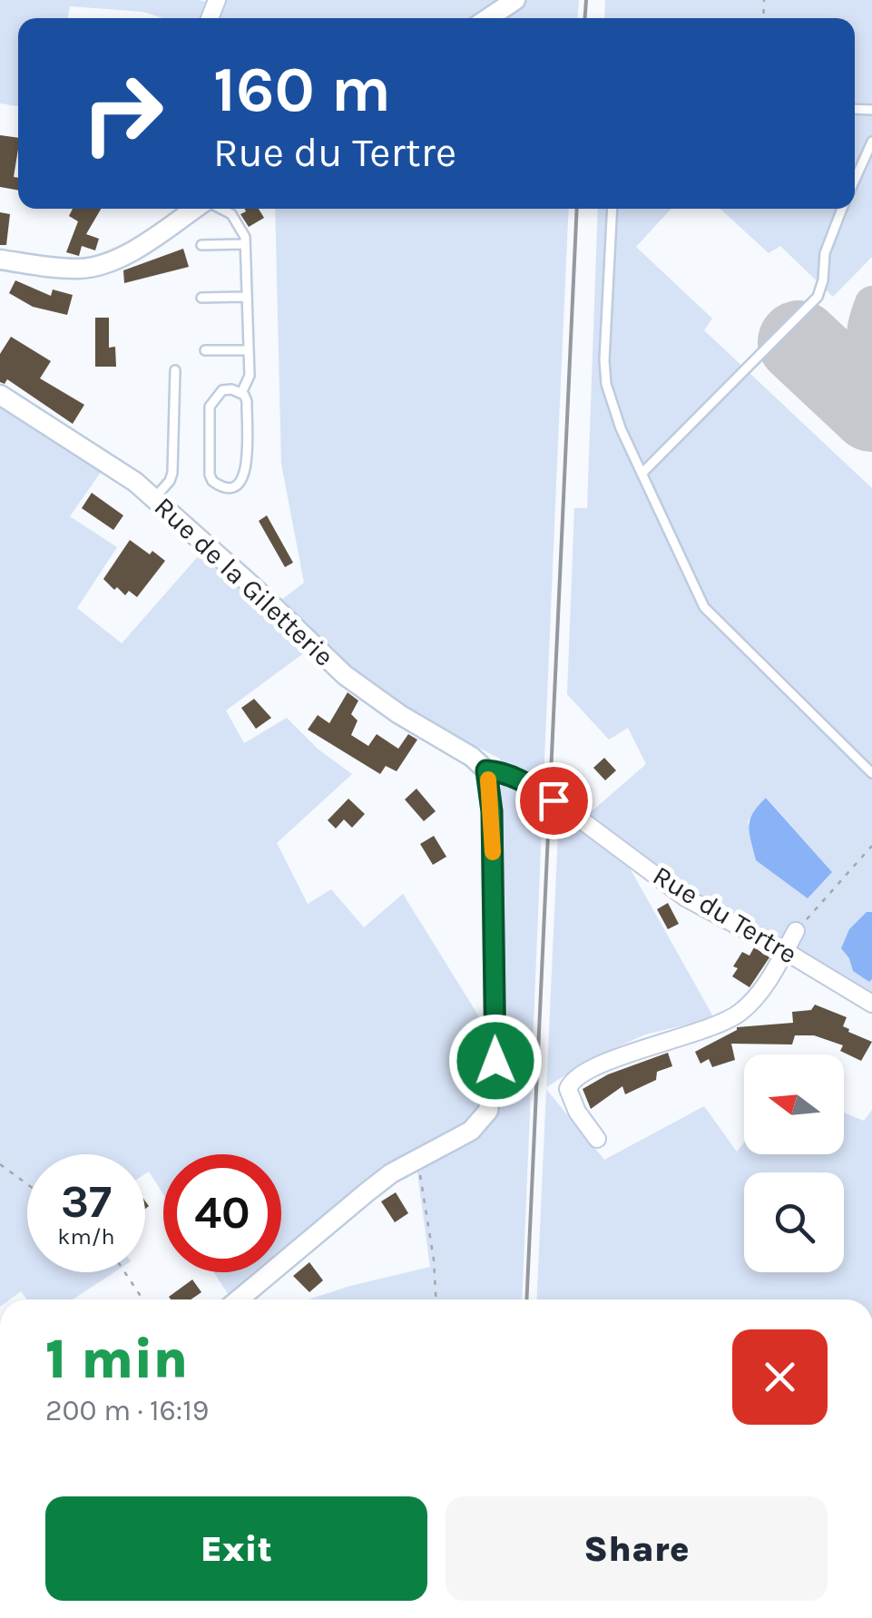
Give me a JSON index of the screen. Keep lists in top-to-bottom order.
{
  "streets": {
    "street": ["Rue de la Giletterie", "Rue du Tertre"]
  },
  "crossings": [
    ["Rue de la Giletterie", "Rue du Tertre"]
  ],
  "north": "left",
  "page": {
    "turn": ["160 m", "Rue du Tertre"],
    "speed": "37 km/h",
    "limit": "40",
    "heading": ["1 min", "200 m · 16:19"],
    "buttons": ["Exit", "Share"]
  }
}
